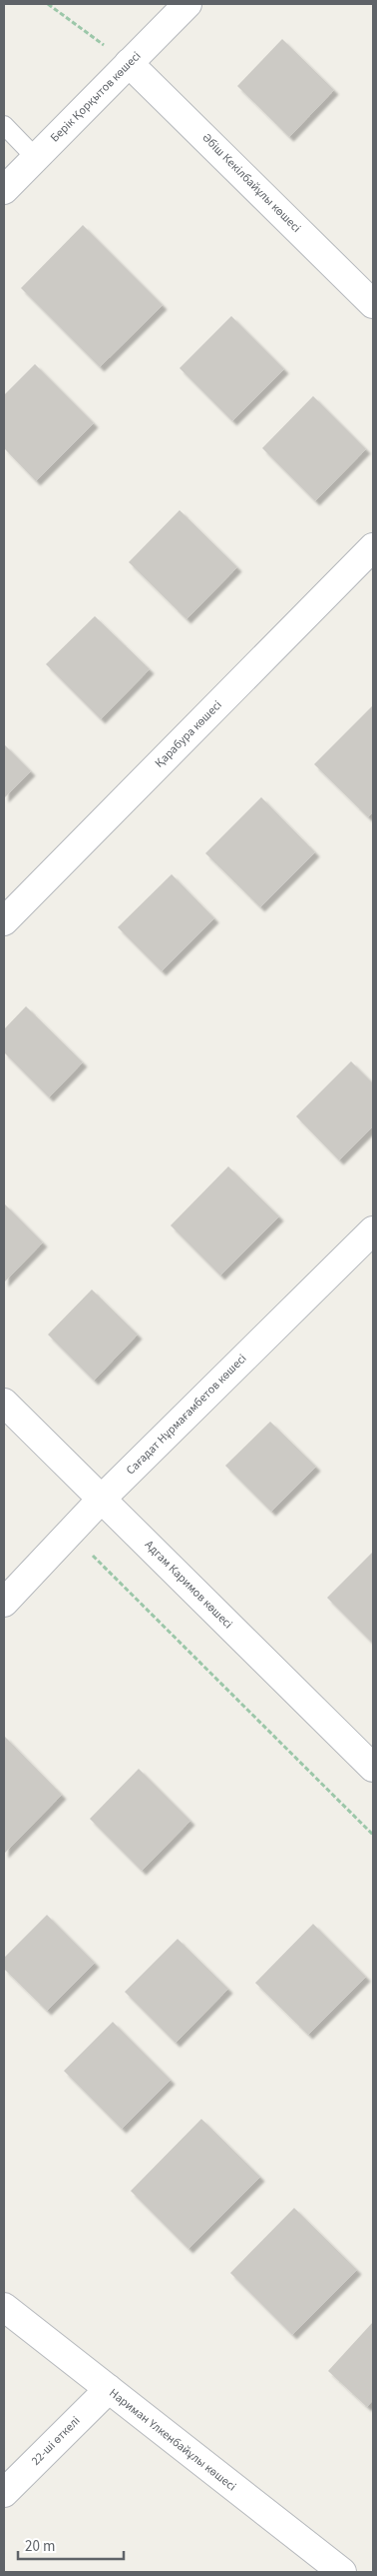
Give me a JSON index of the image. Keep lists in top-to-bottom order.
{
  "streets": {
    "street": [
      "Берік Қорқытов көшесі",
      "Әбіш Кекілбайұлы көшесі",
      "Қарабура көшесі",
      "Сағадат Нұрмағамбетов көшесі",
      "Адгам Каримов көшесі",
      "Нариман Үлкенбайұлы көшесі",
      "22-ші өткелі"
    ]
  },
  "crossings": [
    ["Берік Қорқытов көшесі", "Әбіш Кекілбайұлы көшесі"],
    ["Сағадат Нұрмағамбетов көшесі", "Адгам Каримов көшесі"],
    ["Нариман Үлкенбайұлы көшесі", "22-ші өткелі"]
  ],
  "scale_bar": "20 m"
}
